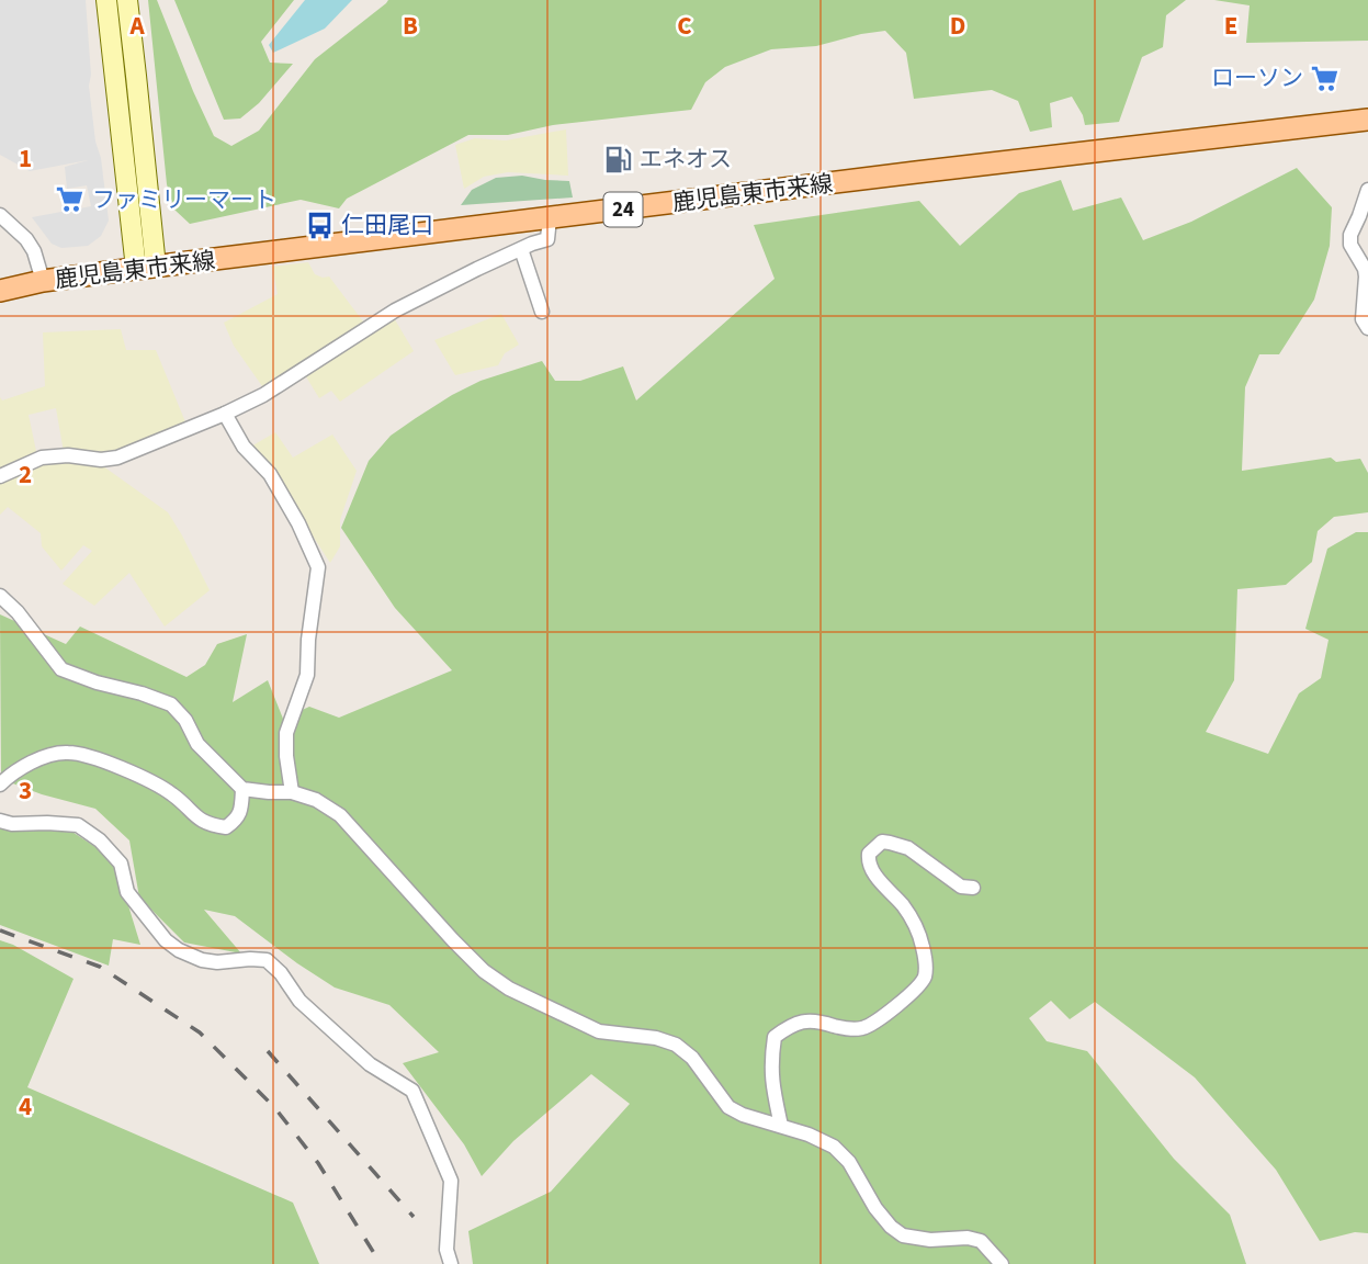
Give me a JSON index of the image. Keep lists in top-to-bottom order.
{
  "streets": {
    "main road": ["鹿児島東市来線", "24"]
  },
  "places": {
    "supermarket": ["ローソン", "ファミリーマート"],
    "fuel station": ["エネオス"],
    "bus stop": ["仁田尾口"]
  },
  "grid": {
    "columns": [
      "A",
      "B",
      "C",
      "D",
      "E"
    ],
    "rows": [
      "1",
      "2",
      "3",
      "4"
    ]
  }
}
